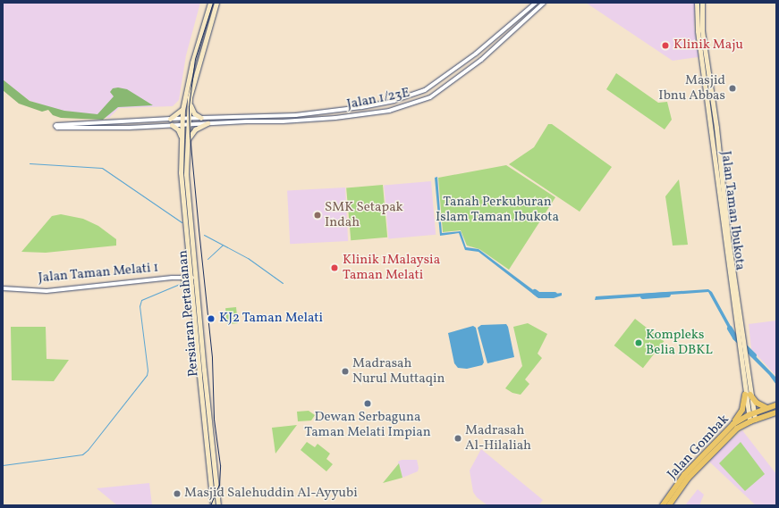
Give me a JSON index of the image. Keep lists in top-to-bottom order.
{
  "streets": {
    "main road": ["Jalan Taman Ibukota", "Persiaran Pertahanan", "Jalan Gombak"],
    "street": ["Jalan 1/23E", "Jalan Taman Melati 1"]
  },
  "crossings": [
    ["Jalan 1/23E", "Persiaran Pertahanan"],
    ["Jalan Taman Ibukota", "Jalan Gombak"],
    ["Jalan Taman Melati 1", "Persiaran Pertahanan"]
  ],
  "parks": ["Tanah Perkuburan Islam Taman Ibukota"],
  "places": [
    "Klinik Maju",
    "Masjid Ibnu Abbas",
    "SMK Setapak Indah",
    "Klinik 1Malaysia Taman Melati",
    "KJ2 Taman Melati",
    "Kompleks Belia DBKL",
    "Madrasah Nurul Muttaqin",
    "Dewan Serbaguna Taman Melati Impian",
    "Madrasah Al-Hilaliah",
    "Masjid Salehuddin Al-Ayyubi"
  ]
}
